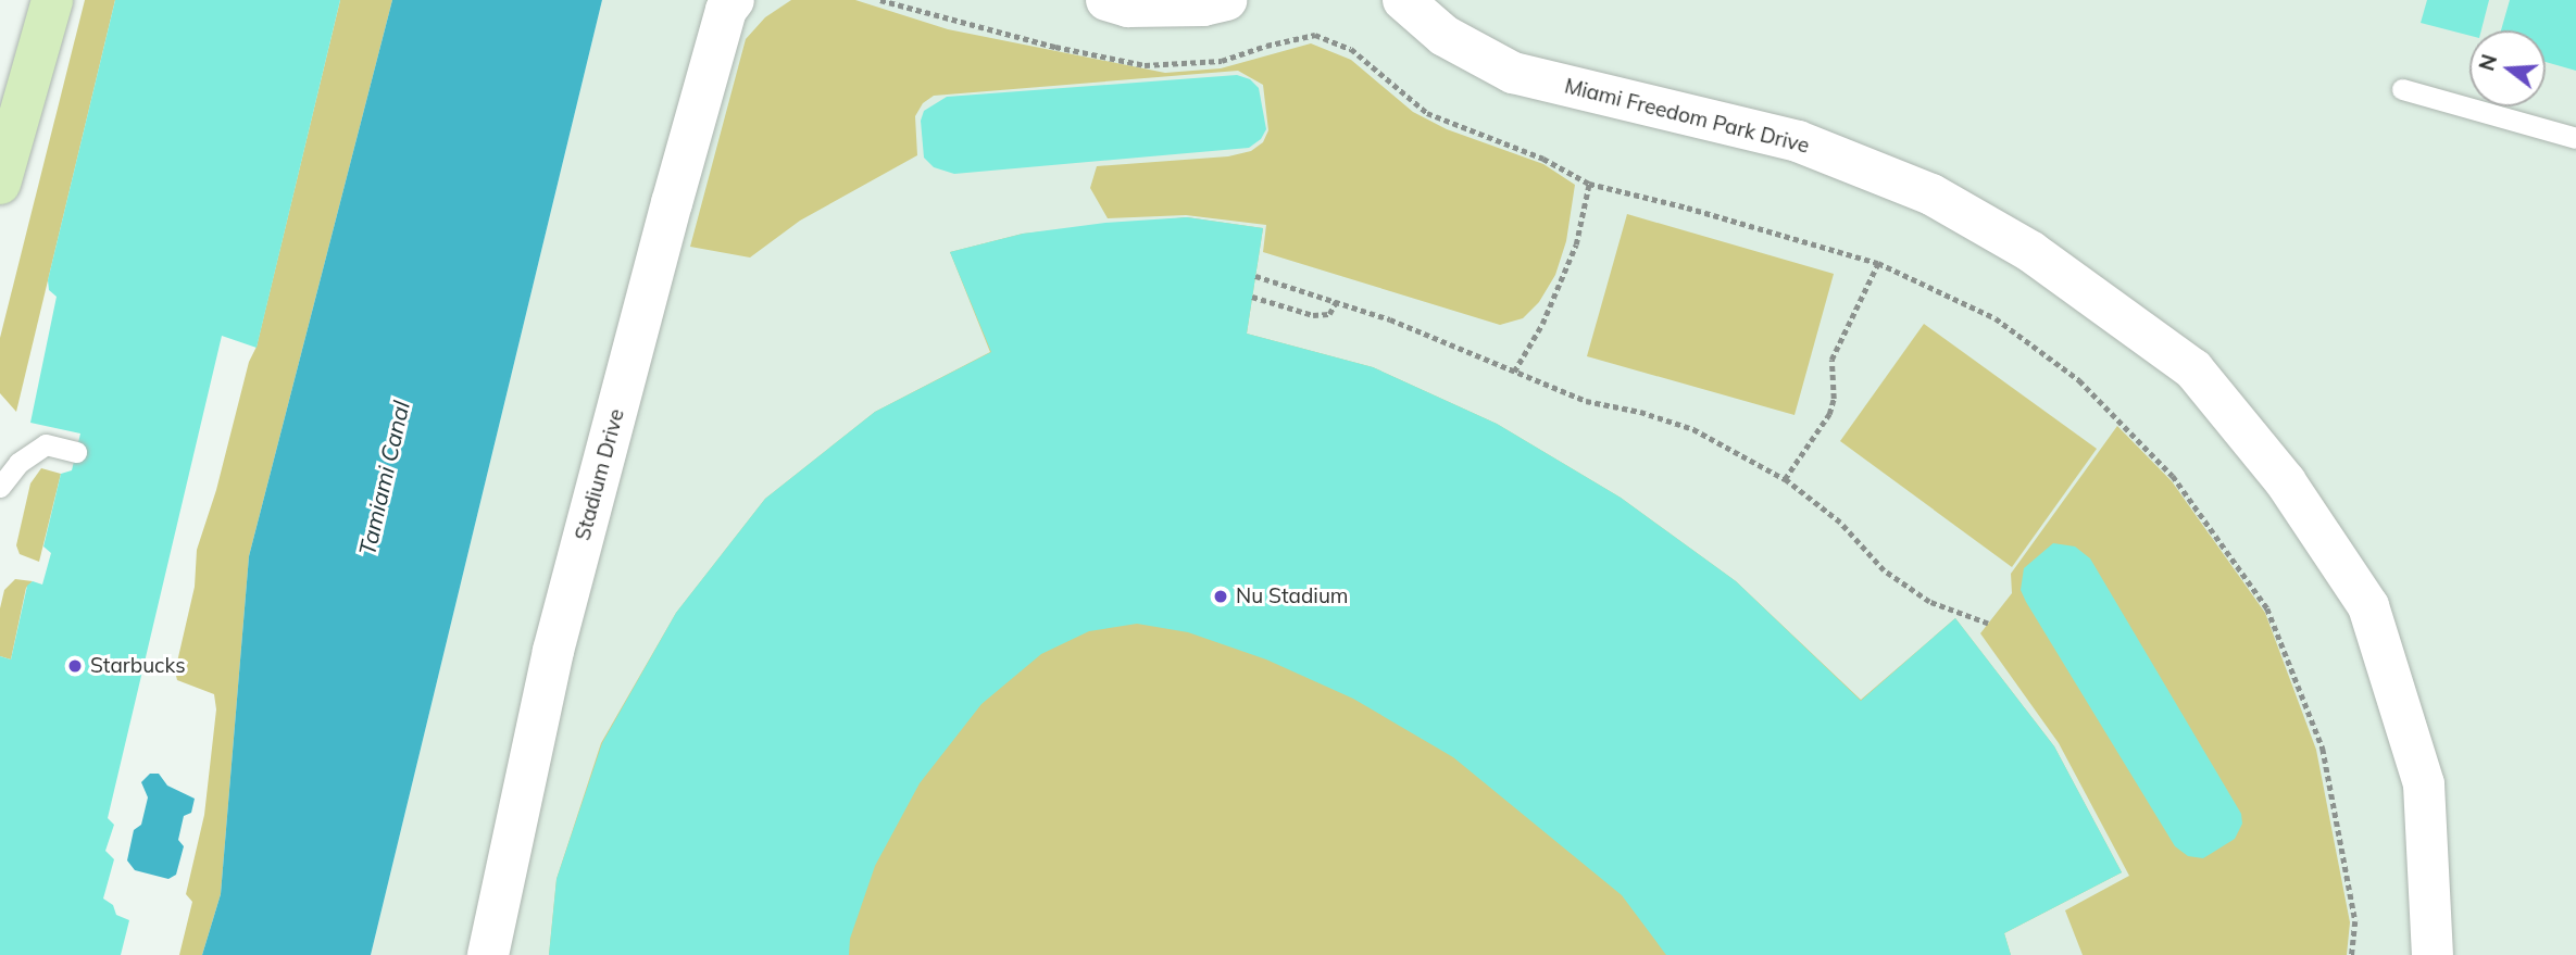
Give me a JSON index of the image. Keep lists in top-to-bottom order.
{
  "streets": {
    "street": ["Miami Freedom Park Drive", "Stadium Drive"]
  },
  "water": ["Tamiami Canal"],
  "places": ["Nu Stadium", "Starbucks"],
  "north": "left"
}
